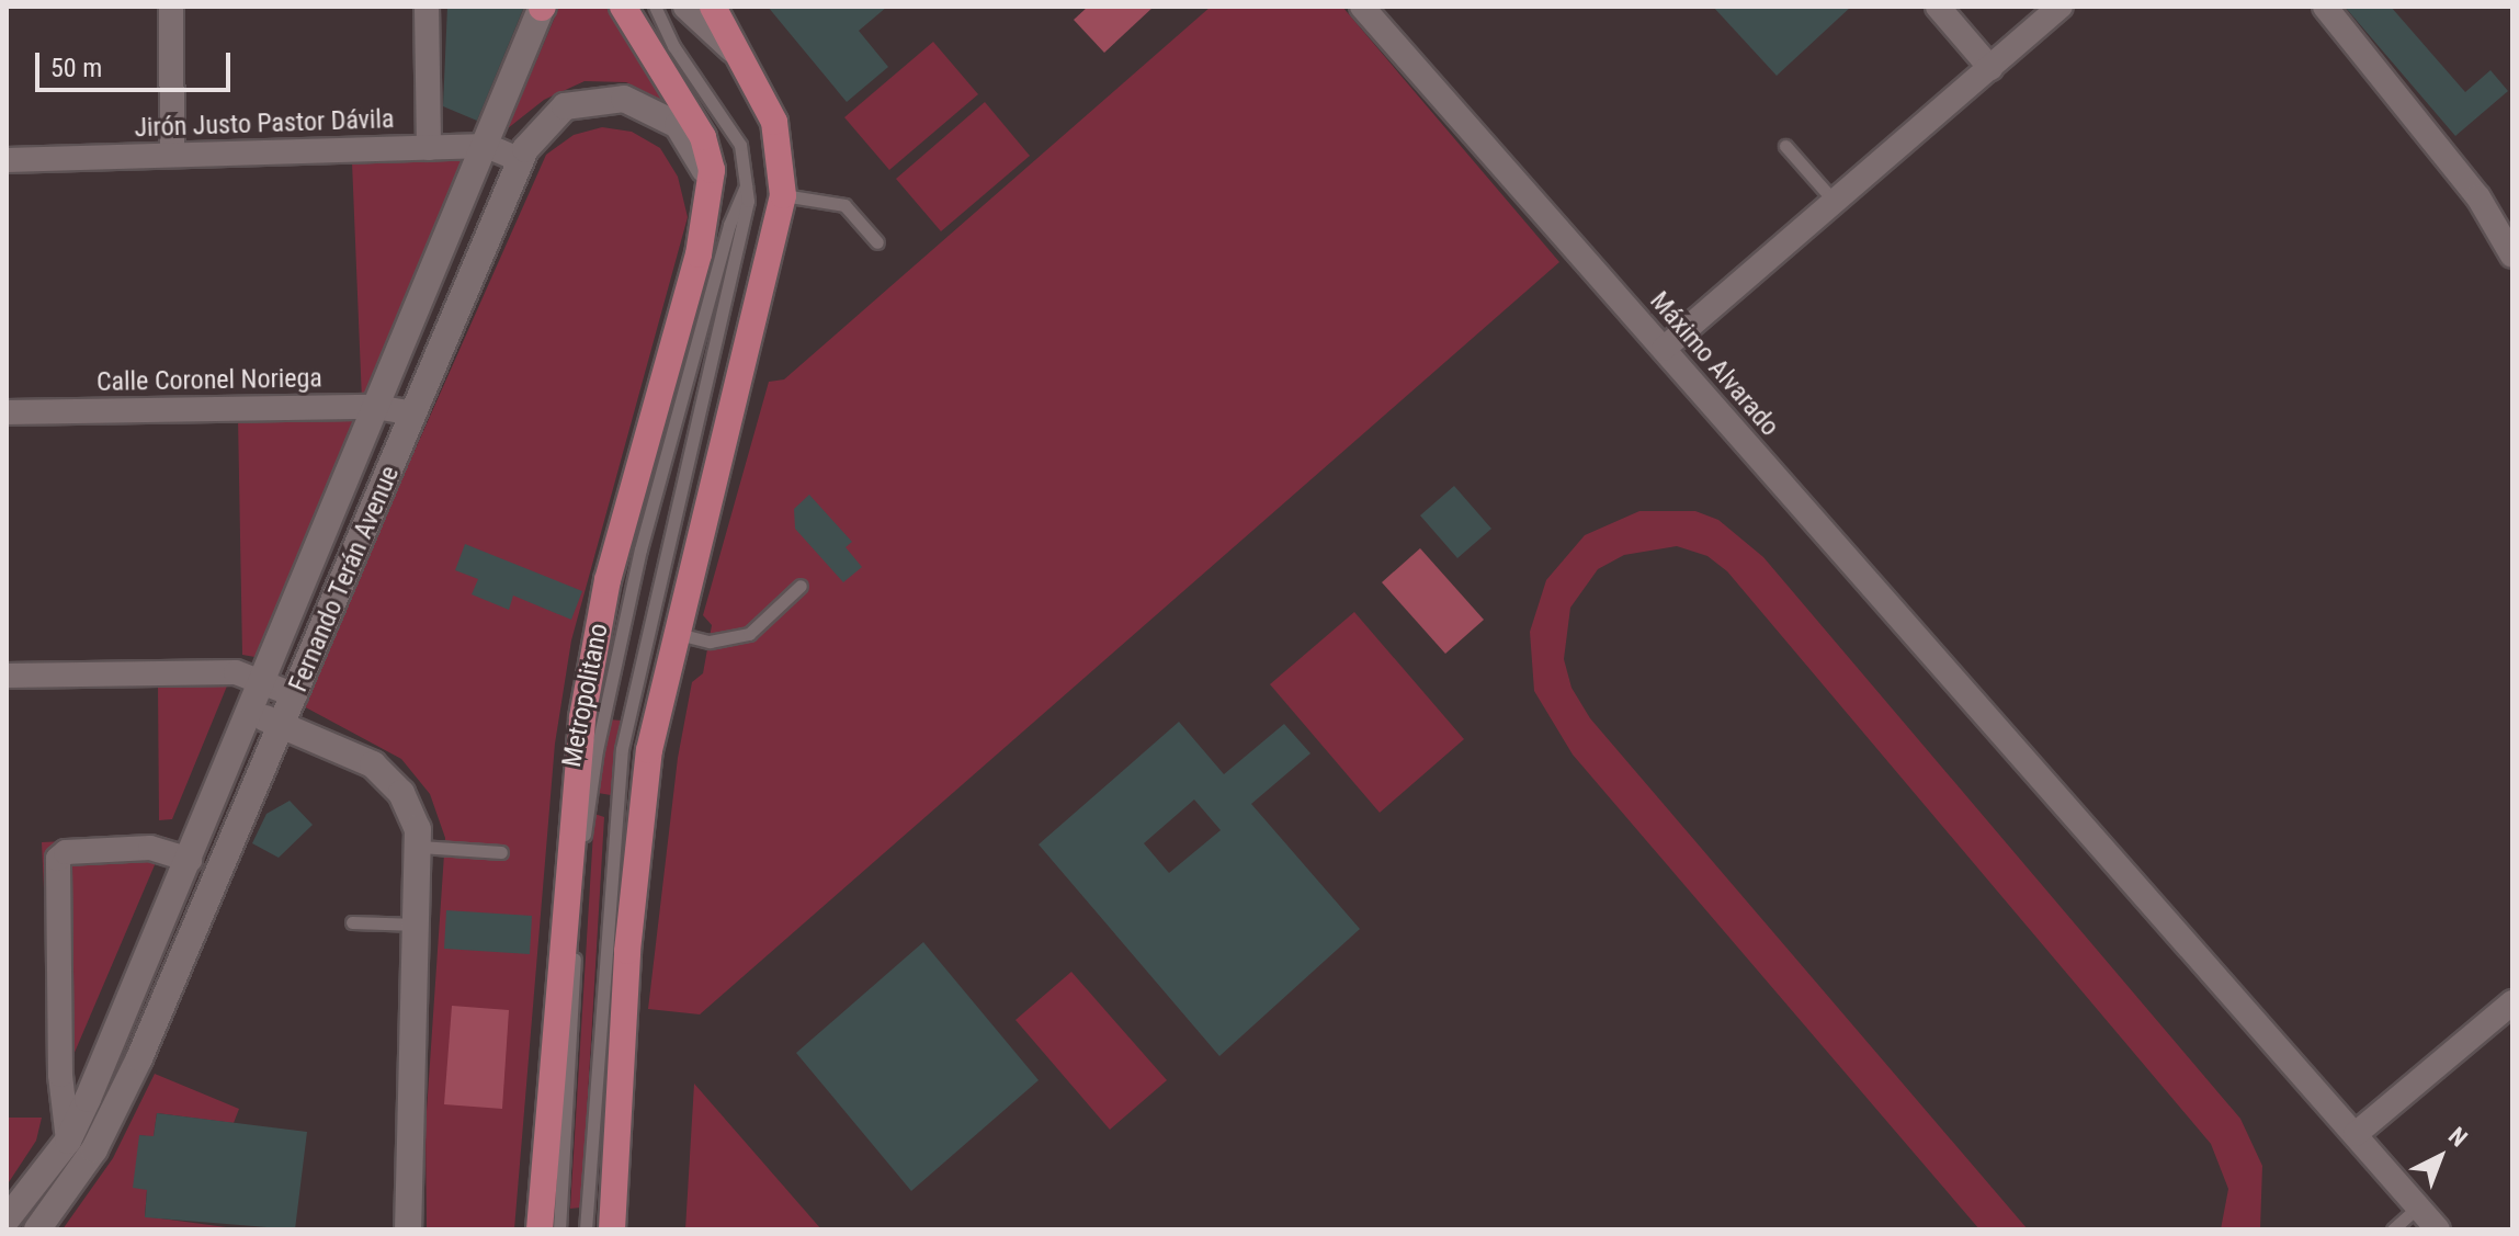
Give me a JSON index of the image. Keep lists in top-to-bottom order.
{
  "streets": {
    "main road": ["Fernando Terán Avenue"],
    "street": ["Jirón Justo Pastor Dávila", "Máximo Alvarado", "Calle Coronel Noriega"],
    "lane": ["Metropolitano"]
  },
  "crossings": [
    ["Jirón Justo Pastor Dávila", "Fernando Terán Avenue"],
    ["Calle Coronel Noriega", "Fernando Terán Avenue"]
  ],
  "scale_bar": "50 m",
  "north": "top right"
}
